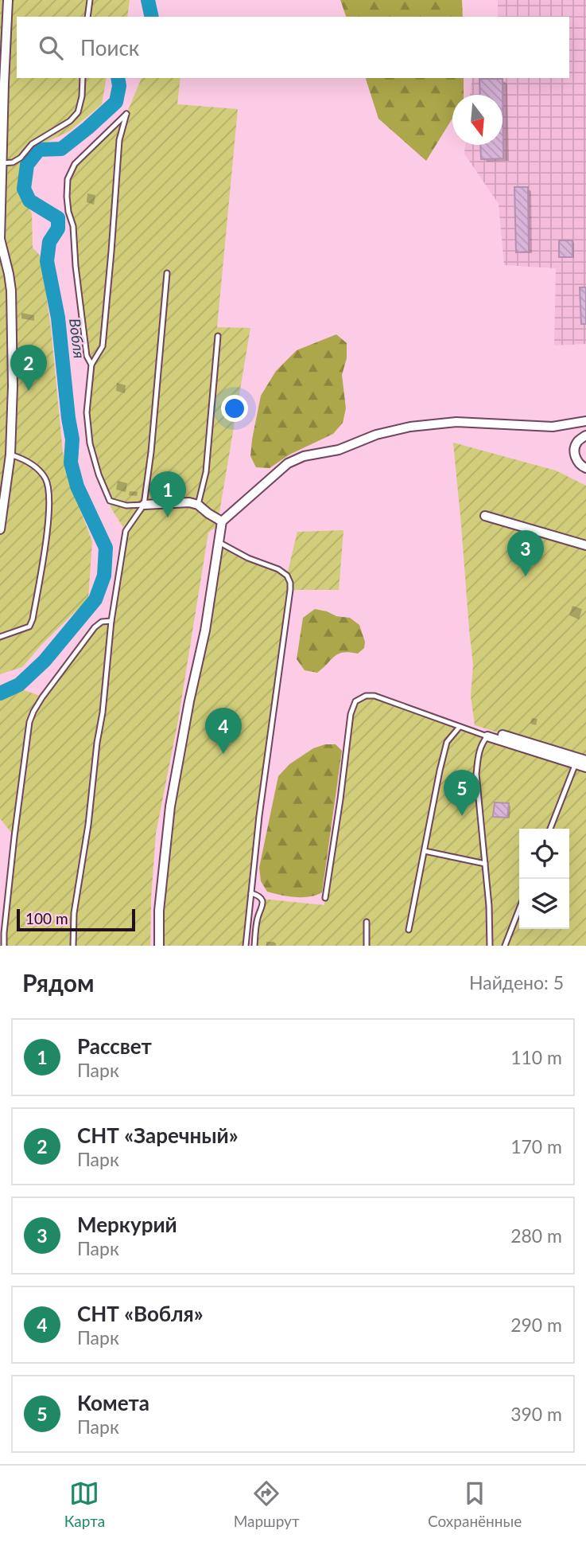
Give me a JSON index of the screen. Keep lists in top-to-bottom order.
{
  "water": ["Вобля"],
  "scale_bar": "100 m",
  "north": "bottom",
  "page": {
    "search": "Поиск",
    "pins": [
      "2",
      "1",
      "3",
      "4",
      "5"
    ],
    "scale": "100 m",
    "heading": ["Рядом", "Найдено: 5"],
    "list": [
      {
        "mark": "1",
        "name": "Рассвет",
        "note": "Парк",
        "value": "110 m"
      },
      {
        "mark": "2",
        "name": "СНТ «Заречный»",
        "note": "Парк",
        "value": "170 m"
      },
      {
        "mark": "3",
        "name": "Меркурий",
        "note": "Парк",
        "value": "280 m"
      },
      {
        "mark": "4",
        "name": "СНТ «Вобля»",
        "note": "Парк",
        "value": "290 m"
      },
      {
        "mark": "5",
        "name": "Комета",
        "note": "Парк",
        "value": "390 m"
      }
    ],
    "nav": ["Карта", "Маршрут", "Сохранённые"]
  }
}
